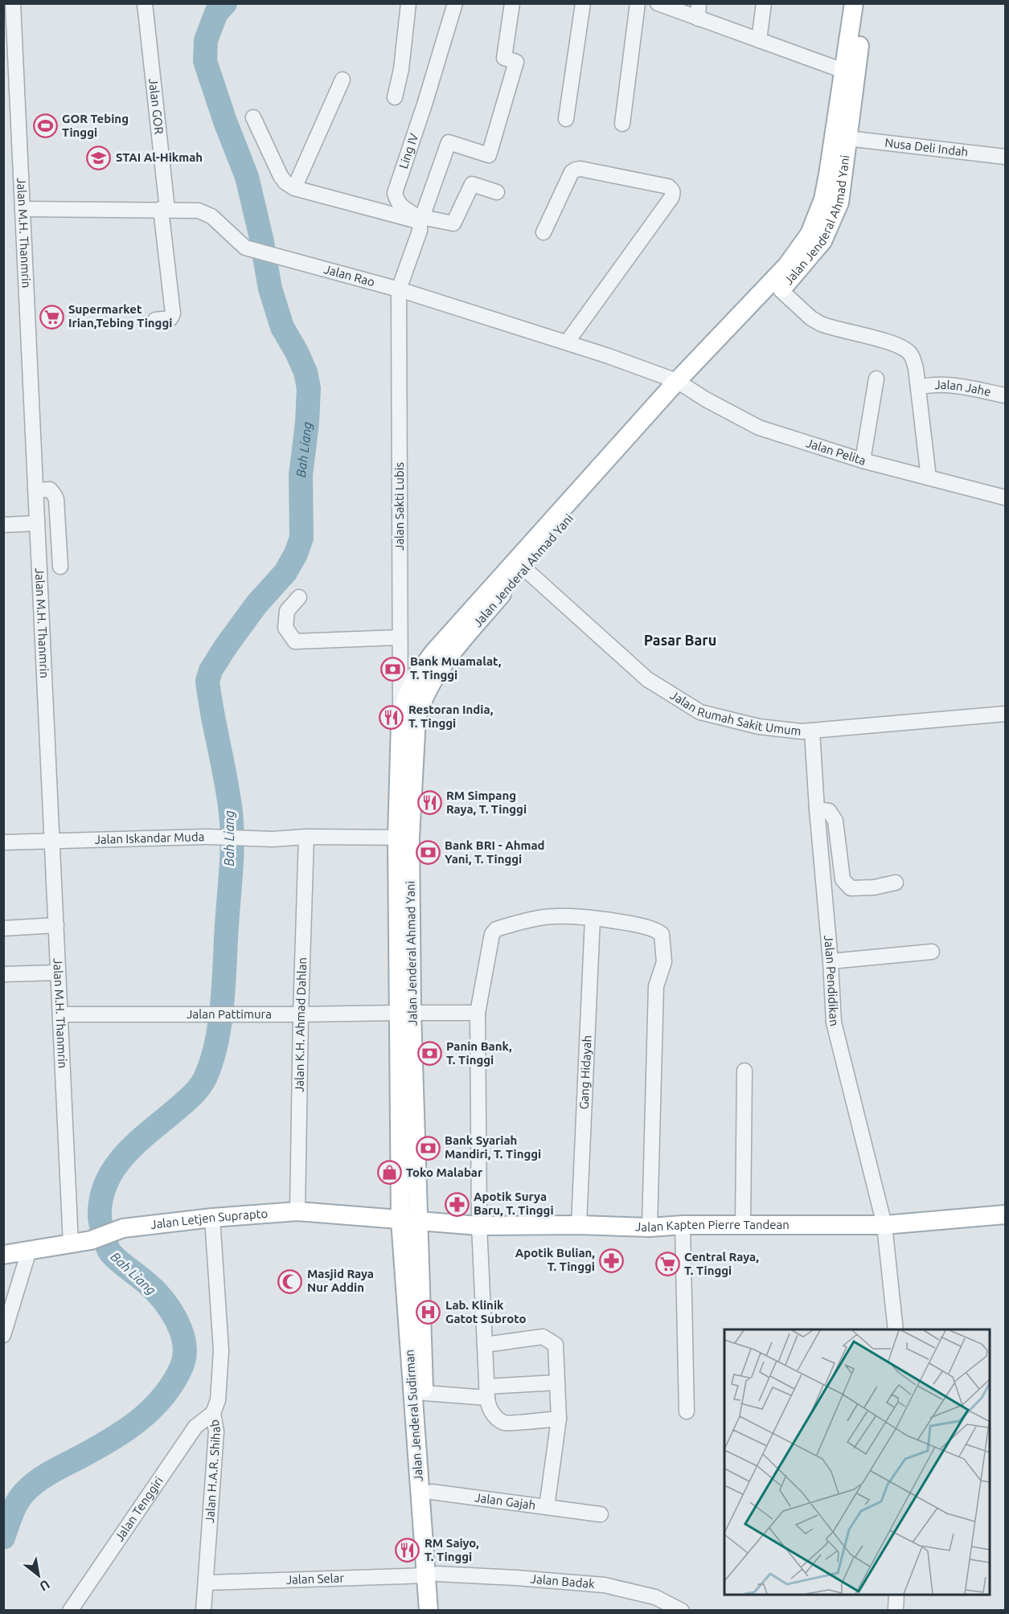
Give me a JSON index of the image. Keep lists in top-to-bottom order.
{
  "streets": {
    "main road": [
      "Jalan Jenderal Ahmad Yani",
      "Jalan Letjen Suprapto",
      "Jalan Kapten Pierre Tandean",
      "Jalan Jenderal Sudirman"
    ],
    "street": [
      "Jalan GOR",
      "Nusa Deli Indah",
      "Ling IV",
      "Jalan M.H. Thanmrin",
      "Jalan Rao",
      "Jalan Jahe",
      "Jalan Pelita",
      "Jalan Sakti Lubis",
      "Jalan Rumah Sakit Umum",
      "Jalan Iskandar Muda",
      "Jalan Pendidikan",
      "Jalan Pattimura",
      "Jalan K.H. Ahmad Dahlan",
      "Gang Hidayah",
      "Jalan H.A.R. Shihab",
      "Jalan Gajah",
      "Jalan Tenggiri",
      "Jalan Selar",
      "Jalan Badak"
    ]
  },
  "crossings": [
    ["Jalan GOR", "Jalan Rao"],
    ["Nusa Deli Indah", "Jalan Jenderal Ahmad Yani"],
    ["Jalan Jenderal Ahmad Yani", "Jalan Rao"],
    ["Jalan Jenderal Ahmad Yani", "Jalan Pelita"],
    ["Jalan Jenderal Ahmad Yani", "Jalan Sakti Lubis"],
    ["Jalan Jenderal Ahmad Yani", "Jalan Rumah Sakit Umum"],
    ["Jalan Jenderal Ahmad Yani", "Jalan Iskandar Muda"],
    ["Jalan Jenderal Ahmad Yani", "Jalan Pattimura"],
    ["Jalan Jenderal Ahmad Yani", "Jalan Letjen Suprapto"],
    ["Jalan Jenderal Ahmad Yani", "Jalan Kapten Pierre Tandean"],
    ["Jalan Jenderal Ahmad Yani", "Jalan Jenderal Sudirman"],
    ["Jalan M.H. Thanmrin", "Jalan Rao"],
    ["Jalan M.H. Thanmrin", "Jalan Iskandar Muda"],
    ["Jalan M.H. Thanmrin", "Jalan Pattimura"],
    ["Jalan M.H. Thanmrin", "Jalan Letjen Suprapto"],
    ["Jalan Rao", "Jalan Pelita"],
    ["Jalan Rao", "Jalan Sakti Lubis"],
    ["Jalan Rumah Sakit Umum", "Jalan Pendidikan"],
    ["Jalan Iskandar Muda", "Jalan K.H. Ahmad Dahlan"],
    ["Jalan Pendidikan", "Jalan Kapten Pierre Tandean"],
    ["Jalan Pattimura", "Jalan K.H. Ahmad Dahlan"],
    ["Jalan K.H. Ahmad Dahlan", "Jalan Letjen Suprapto"],
    ["Gang Hidayah", "Jalan Kapten Pierre Tandean"],
    ["Jalan Letjen Suprapto", "Jalan Kapten Pierre Tandean"],
    ["Jalan Letjen Suprapto", "Jalan Jenderal Sudirman"],
    ["Jalan Letjen Suprapto", "Jalan H.A.R. Shihab"],
    ["Jalan Kapten Pierre Tandean", "Jalan Jenderal Sudirman"],
    ["Jalan Jenderal Sudirman", "Jalan Gajah"],
    ["Jalan Jenderal Sudirman", "Jalan Selar"],
    ["Jalan Jenderal Sudirman", "Jalan Badak"],
    ["Jalan H.A.R. Shihab", "Jalan Tenggiri"],
    ["Jalan H.A.R. Shihab", "Jalan Selar"],
    ["Jalan Selar", "Jalan Badak"]
  ],
  "districts": ["Pasar Baru"],
  "water": ["Bah Liang"],
  "places": {
    "sports": ["GOR Tebing Tinggi"],
    "school or university": ["STAI Al-Hikmah"],
    "supermarket": ["Supermarket Irian,Tebing Tinggi", "Central Raya, T. Tinggi"],
    "bank": [
      "Bank Muamalat, T. Tinggi",
      "Bank BRI - Ahmad Yani, T. Tinggi",
      "Panin Bank, T. Tinggi",
      "Bank Syariah Mandiri, T. Tinggi"
    ],
    "restaurant": ["Restoran India, T. Tinggi", "RM Simpang Raya, T. Tinggi", "RM Saiyo, T. Tinggi"],
    "shop": ["Toko Malabar"],
    "pharmacy": ["Apotik Surya Baru, T. Tinggi", "Apotik Bulian, T. Tinggi"],
    "mosque": ["Masjid Raya Nur Addin"],
    "hospital": ["Lab. Klinik Gatot Subroto"]
  },
  "north": "bottom right"
}
